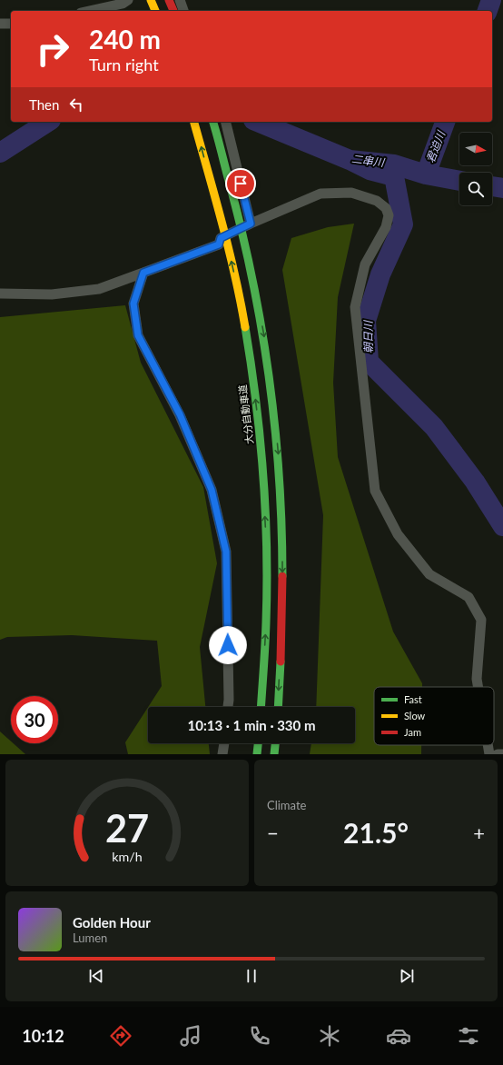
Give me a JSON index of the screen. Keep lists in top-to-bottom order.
{
  "streets": {
    "highway": ["大分自動車道"]
  },
  "water": ["君迫川", "二串川", "朝日川"],
  "legend": ["Fast", "Slow", "Jam"],
  "north": "right",
  "page": {
    "turn": ["240 m", "Turn right"],
    "then": "Then",
    "limit": "30",
    "trip": "10:13 · 1 min · 330 m",
    "tile": "Climate",
    "heat": ["−", "21.5°", "+"],
    "song": ["Golden Hour", "Lumen"],
    "tabs": "10:12",
    "gauge": ["27", "km/h"]
  }
}
